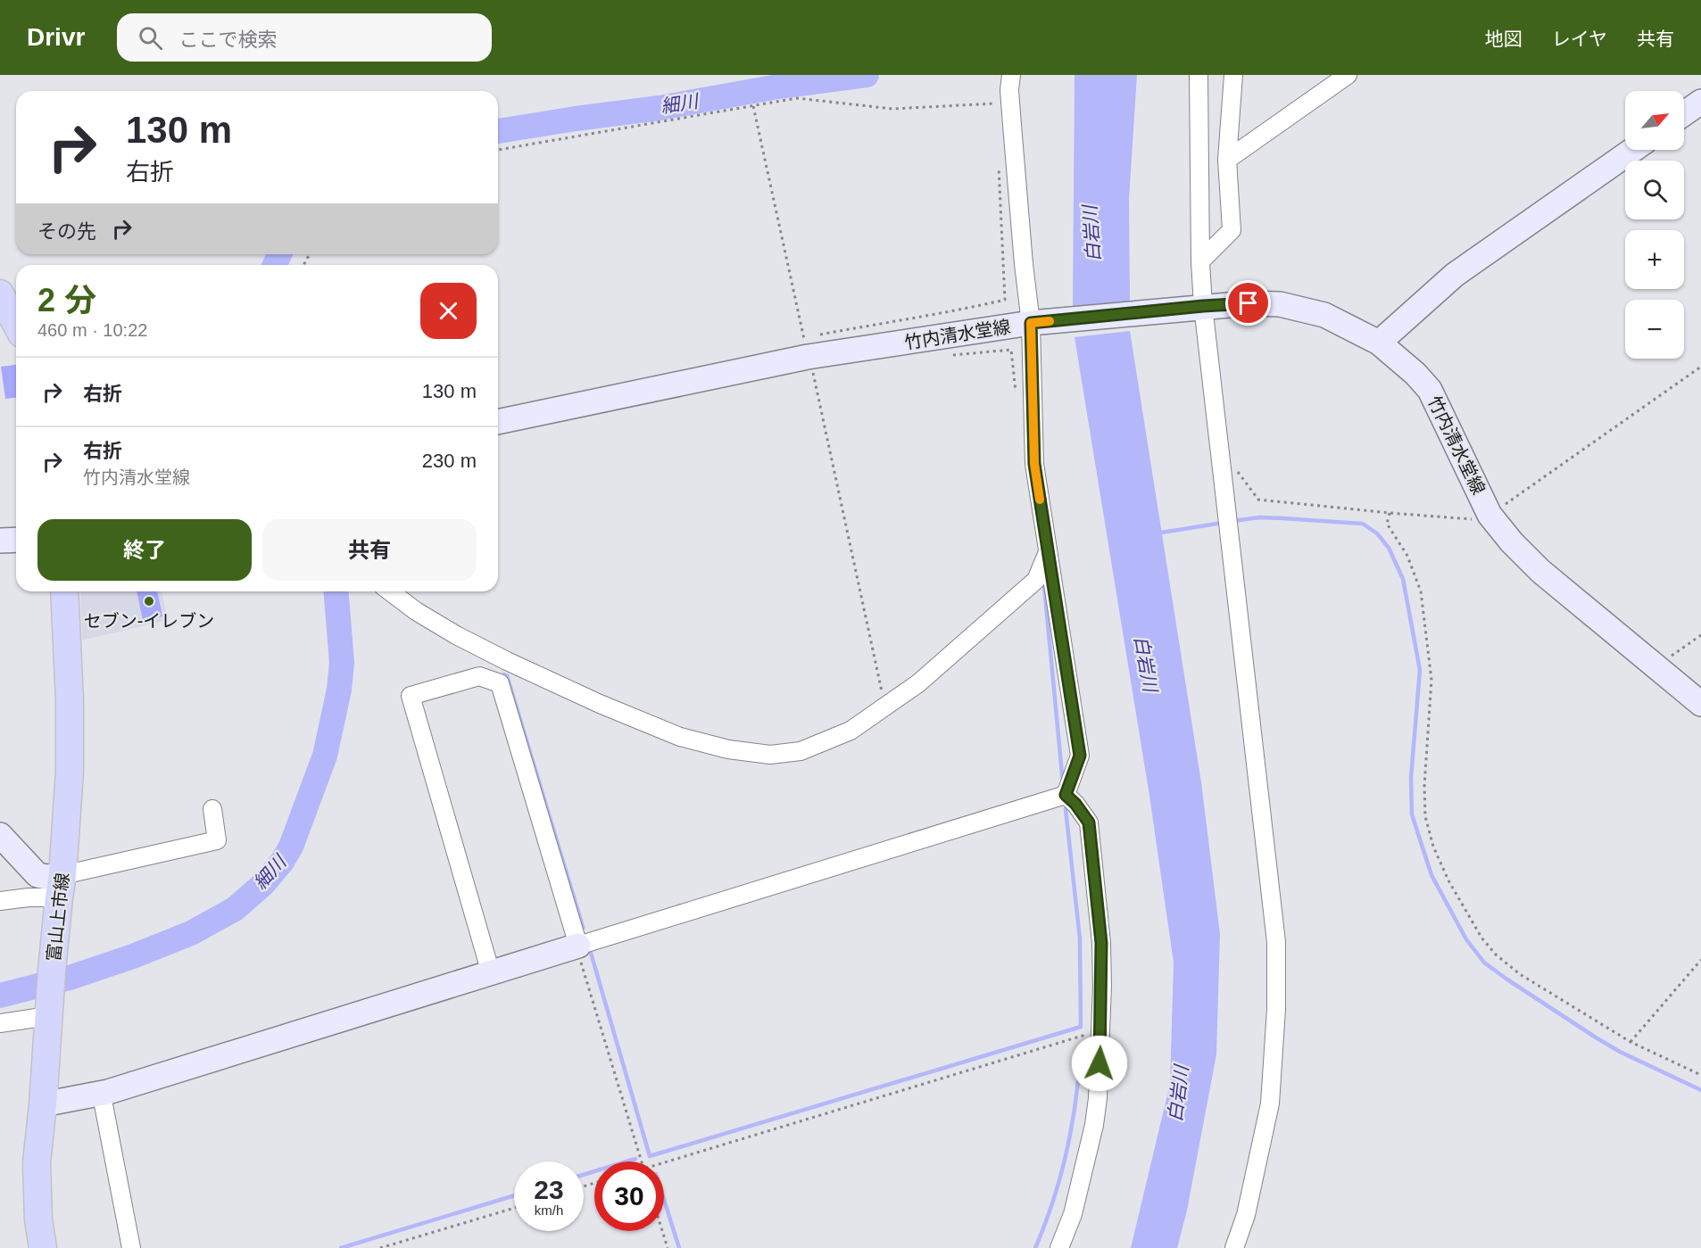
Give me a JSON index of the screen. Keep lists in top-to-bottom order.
{
  "streets": {
    "main road": ["竹内清水堂線", "富山上市線"]
  },
  "water": ["細川", "白岩川"],
  "places": ["セブン-イレブン"],
  "north": "top right",
  "page": {
    "header": "Drivr",
    "search": "ここで検索",
    "nav": ["地図", "レイヤ", "共有"],
    "map_buttons": ["+", "−"],
    "turn": ["130 m", "右折"],
    "then": "その先",
    "heading": ["2 分", "460 m · 10:22"],
    "list": [
      {
        "name": "右折",
        "value": "130 m"
      },
      {
        "name": "右折",
        "note": "竹内清水堂線",
        "value": "230 m"
      }
    ],
    "buttons": ["終了", "共有"],
    "speed": "23 km/h",
    "limit": "30"
  }
}
